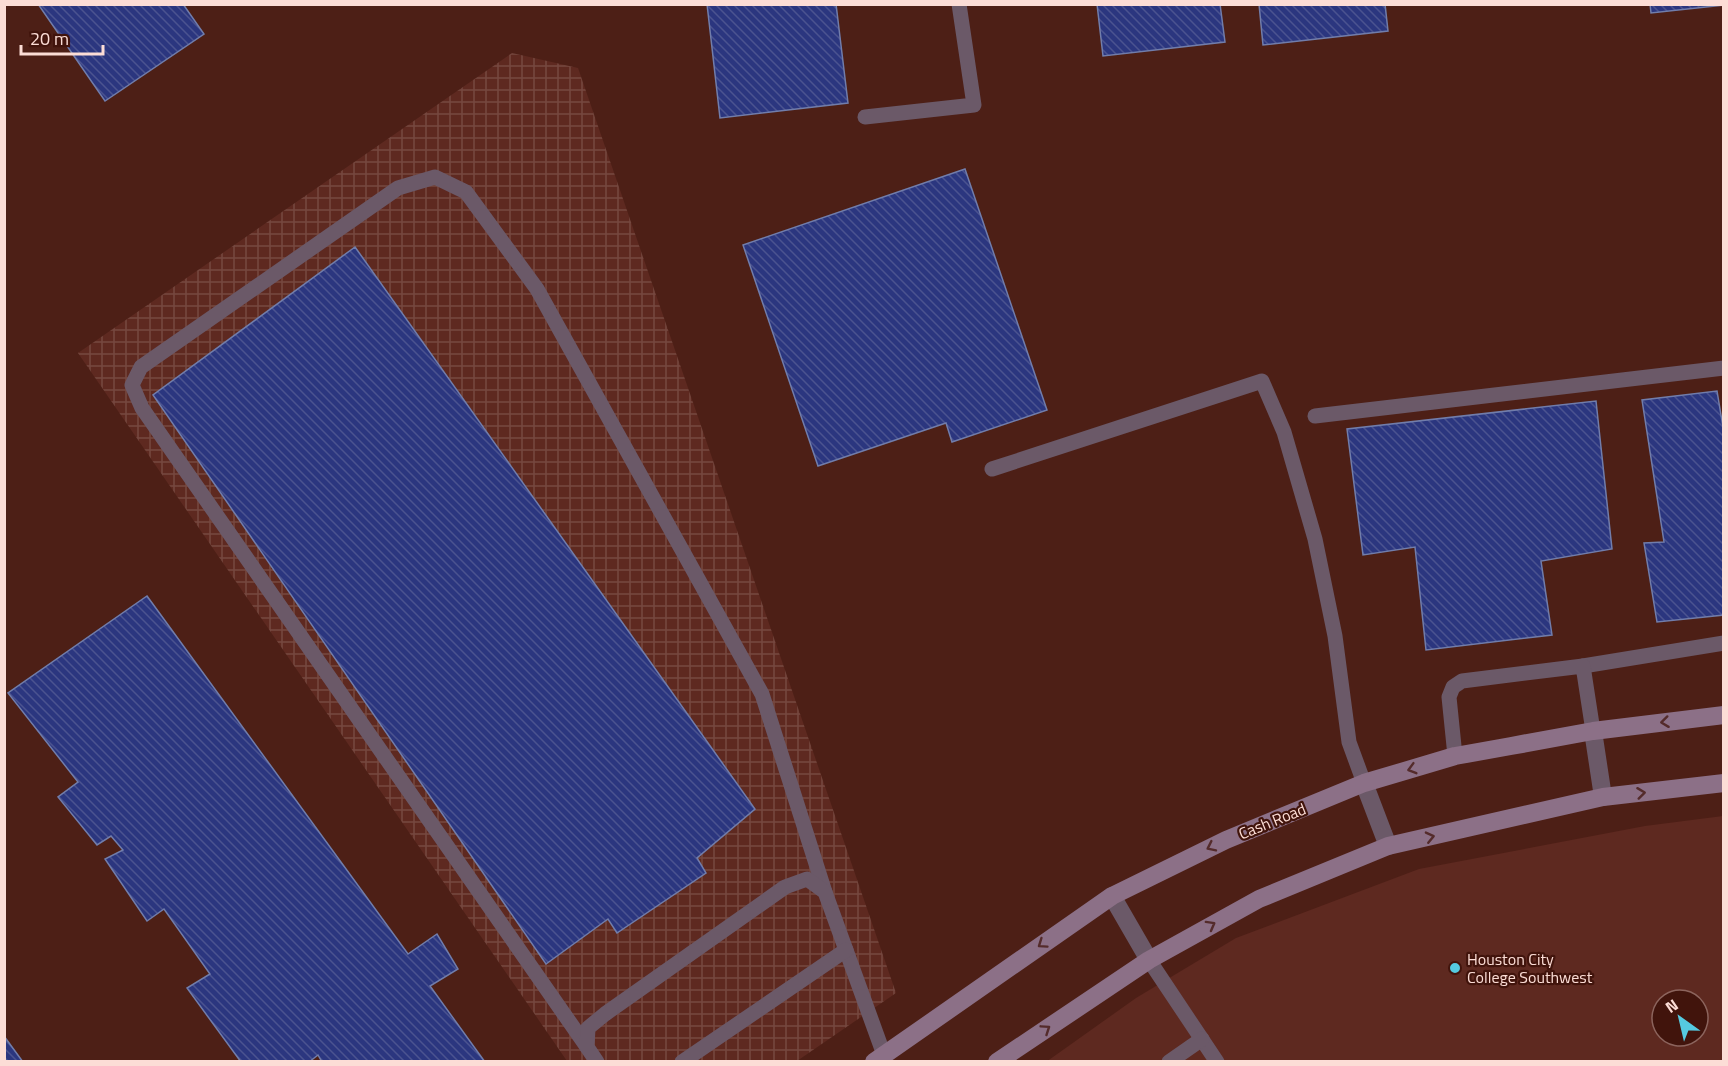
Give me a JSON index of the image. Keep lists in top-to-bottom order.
{
  "streets": {
    "street": ["Cash Road"]
  },
  "places": ["Houston City College Southwest"],
  "scale_bar": "20 m",
  "north": "top left"
}
